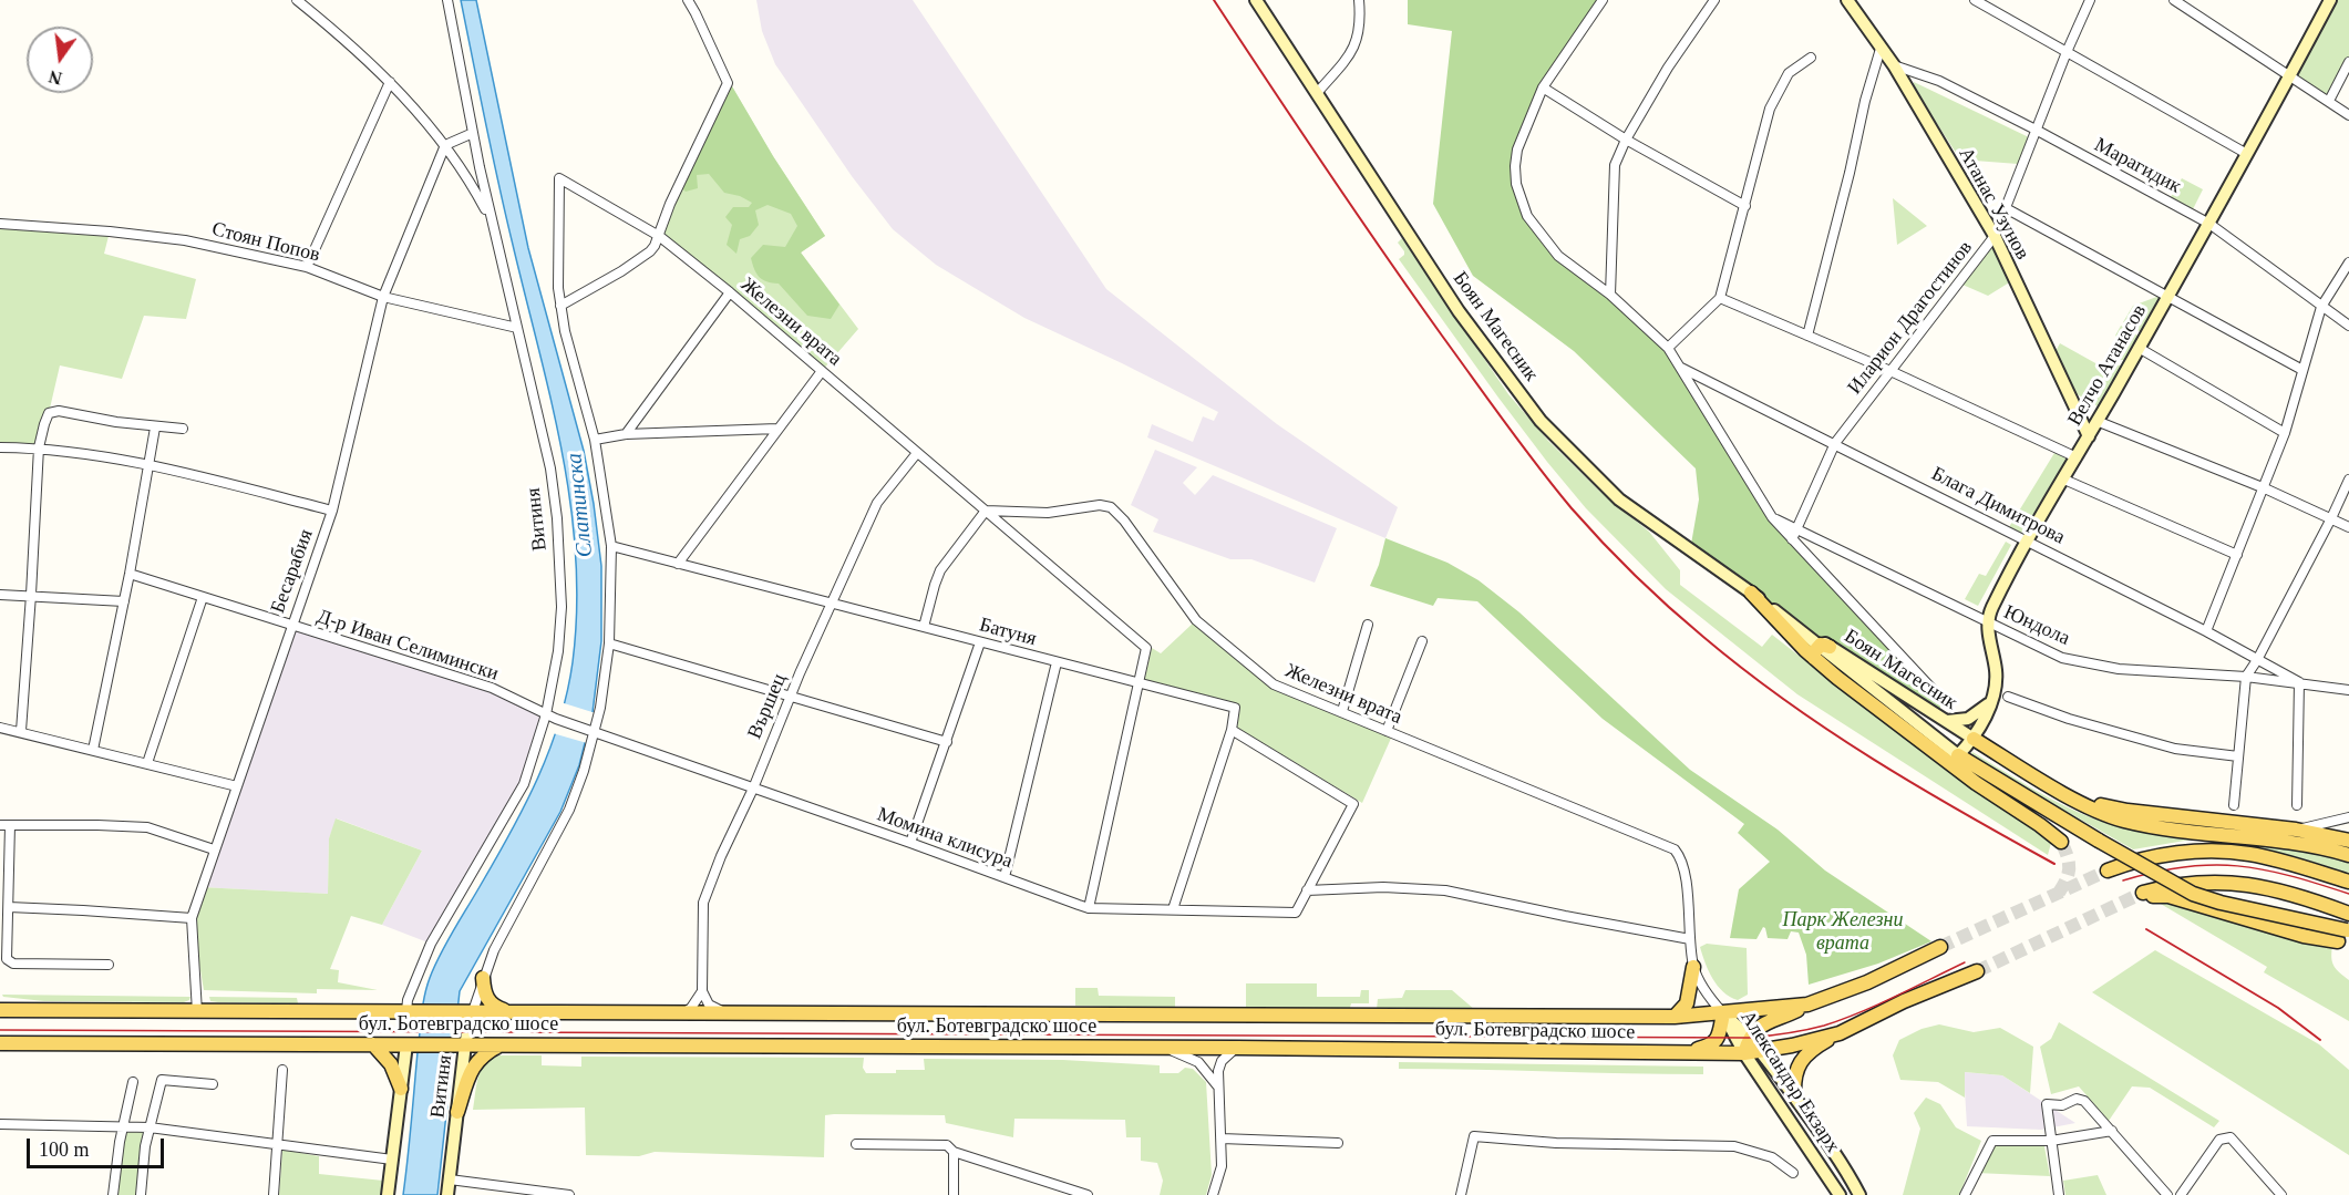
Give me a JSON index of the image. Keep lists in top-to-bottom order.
{
  "streets": {
    "main road": ["бул. Ботевградско шосе"],
    "street": [
      "Марагидик",
      "Атанас Узунов",
      "Стоян Попов",
      "Иларион Драгостинов",
      "Железни врата",
      "Боян Магесник",
      "Велчо Атанасов",
      "Блага Димитрова",
      "Витиня",
      "Бесарабия",
      "Юндола",
      "Батуня",
      "Д-р Иван Селимински",
      "Вършец",
      "Момина клисура",
      "Александър Екзарх"
    ]
  },
  "crossings": [
    ["Марагидик", "Атанас Узунов"],
    ["Марагидик", "Иларион Драгостинов"],
    ["Марагидик", "Велчо Атанасов"],
    ["Атанас Узунов", "Иларион Драгостинов"],
    ["Атанас Узунов", "Велчо Атанасов"],
    ["Стоян Попов", "Витиня"],
    ["Стоян Попов", "Бесарабия"],
    ["Иларион Драгостинов", "Боян Магесник"],
    ["Иларион Драгостинов", "Блага Димитрова"],
    ["Иларион Драгостинов", "Юндола"],
    ["Железни врата", "Витиня"],
    ["Железни врата", "Батуня"],
    ["Железни врата", "Вършец"],
    ["Боян Магесник", "Блага Димитрова"],
    ["Боян Магесник", "Юндола"],
    ["Велчо Атанасов", "Блага Димитрова"],
    ["Велчо Атанасов", "Юндола"],
    ["Блага Димитрова", "Юндола"],
    ["Витиня", "Батуня"],
    ["Витиня", "Д-р Иван Селимински"],
    ["Витиня", "Момина клисура"],
    ["Витиня", "бул. Ботевградско шосе"],
    ["Бесарабия", "Д-р Иван Селимински"],
    ["Бесарабия", "бул. Ботевградско шосе"],
    ["Батуня", "Вършец"],
    ["Д-р Иван Селимински", "Момина клисура"],
    ["Вършец", "Момина клисура"],
    ["бул. Ботевградско шосе", "Александър Екзарх"]
  ],
  "water": ["Слатинска"],
  "parks": ["Парк Железни врата"],
  "scale_bar": "100 m",
  "north": "bottom"
}
